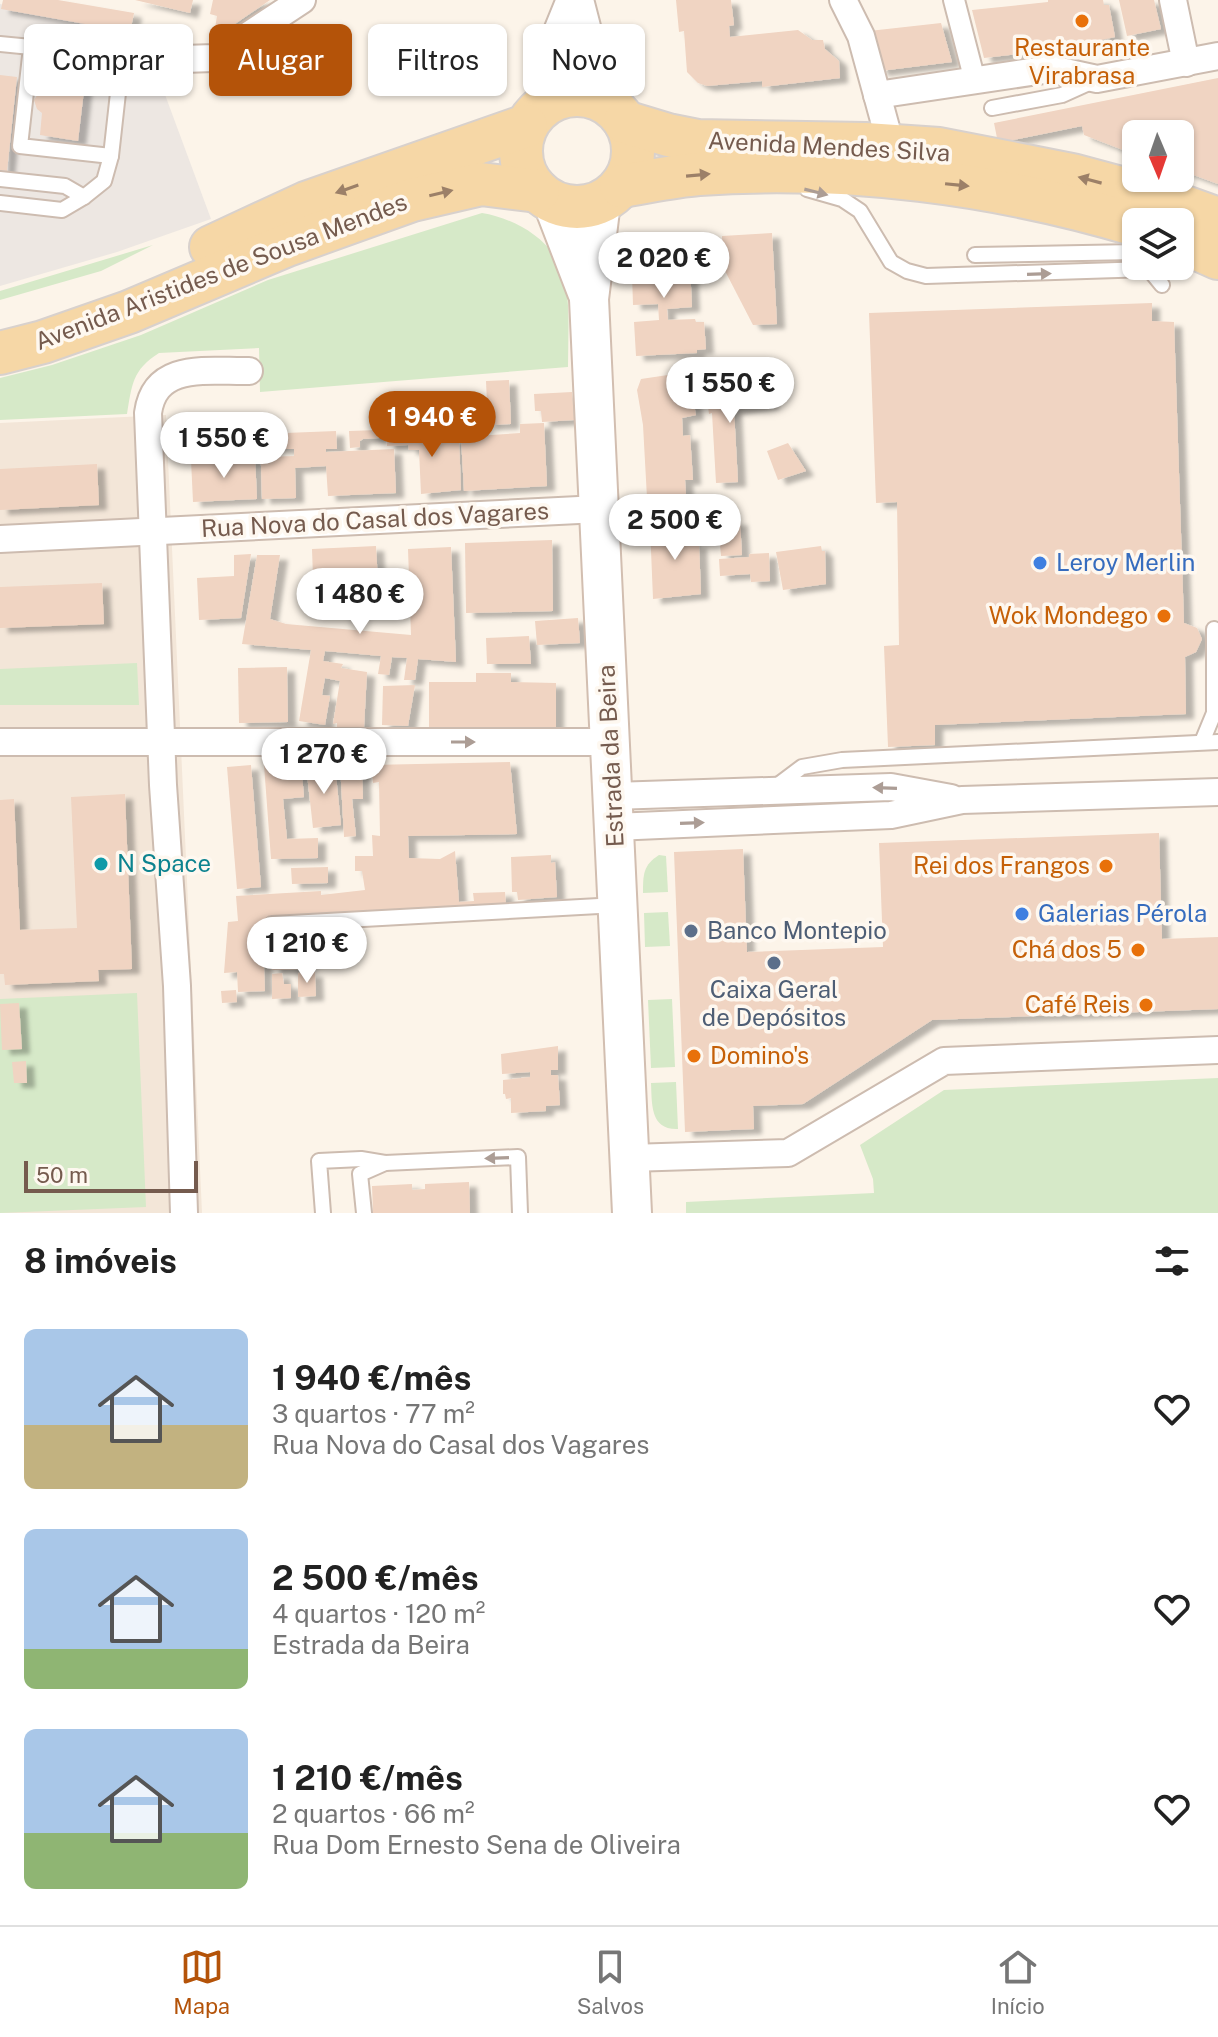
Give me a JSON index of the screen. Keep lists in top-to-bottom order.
{
  "streets": {
    "main road": ["Avenida Mendes Silva", "Avenida Aristides de Sousa Mendes", "Estrada da Beira"],
    "street": ["Rua Nova do Casal dos Vagares"]
  },
  "crossings": [
    ["Avenida Mendes Silva", "Avenida Aristides de Sousa Mendes"],
    ["Avenida Mendes Silva", "Estrada da Beira"],
    ["Avenida Aristides de Sousa Mendes", "Estrada da Beira"],
    ["Rua Nova do Casal dos Vagares", "Estrada da Beira"]
  ],
  "places": [
    "Restaurante Virabrasa",
    "Leroy Merlin",
    "Wok Mondego",
    "N Space",
    "Rei dos Frangos",
    "Galerias Pérola",
    "Banco Montepio",
    "Chá dos 5",
    "Caixa Geral de Depósitos",
    "Café Reis",
    "Domino's"
  ],
  "scale_bar": "50 m",
  "north": "bottom",
  "page": {
    "chip": [
      "Comprar",
      "Alugar",
      "Filtros",
      "Novo"
    ],
    "price": [
      "2 020 €",
      "1 550 €",
      "1 940 €",
      "1 550 €",
      "2 500 €",
      "1 480 €",
      "1 270 €",
      "1 210 €"
    ],
    "scale": "50 m",
    "heading": "8 imóveis",
    "list": [
      {
        "name": "1 940 €/mês",
        "note": "3 quartos · 77 m² · Rua Nova do Casal dos Vagares"
      },
      {
        "name": "2 500 €/mês",
        "note": "4 quartos · 120 m² · Estrada da Beira"
      },
      {
        "name": "1 210 €/mês",
        "note": "2 quartos · 66 m² · Rua Dom Ernesto Sena de Oliveira"
      }
    ],
    "tabs": ["Mapa", "Salvos", "Início"]
  }
}
